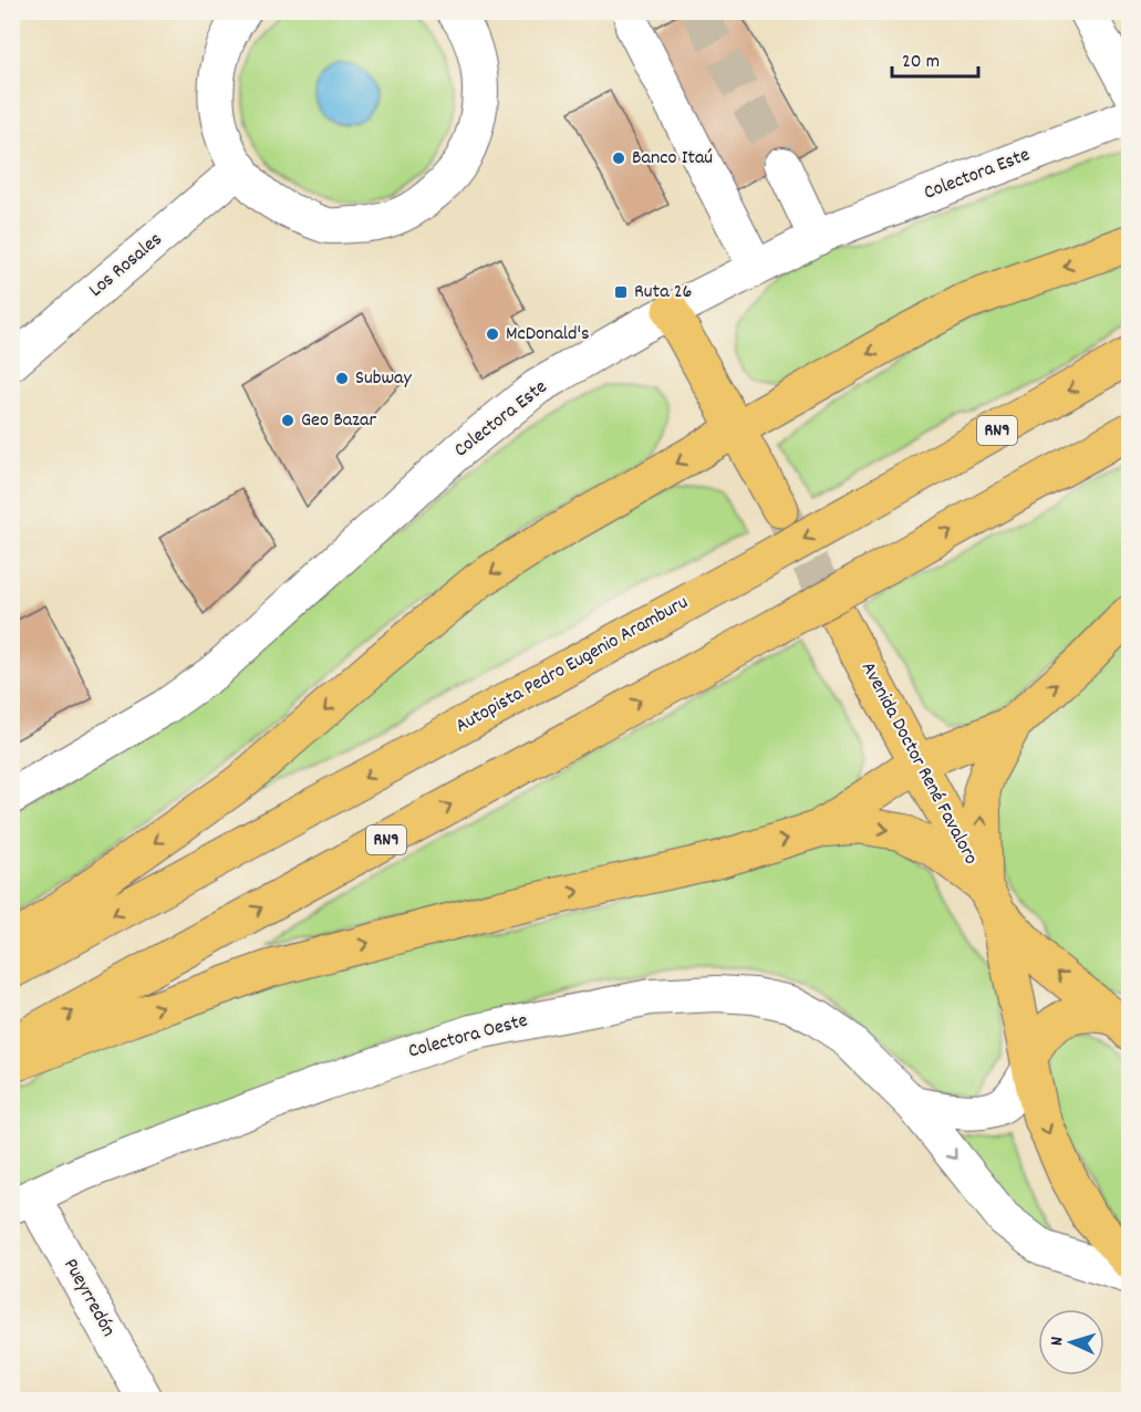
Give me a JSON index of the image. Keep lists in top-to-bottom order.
{
  "streets": {
    "main road": ["RN9", "Autopista Pedro Eugenio Aramburu", "Avenida Doctor René Favaloro"],
    "street": [
      "Colectora Este",
      "Los Rosales",
      "Colectora Oeste",
      "Pueyrredón"
    ]
  },
  "crossings": [
    ["Colectora Oeste", "Pueyrredón"]
  ],
  "places": {
    "other": [
      "Banco Itaú",
      "McDonald's",
      "Subway",
      "Geo Bazar"
    ],
    "transit": ["Ruta 26"]
  },
  "scale_bar": "20 m",
  "north": "left"
}
